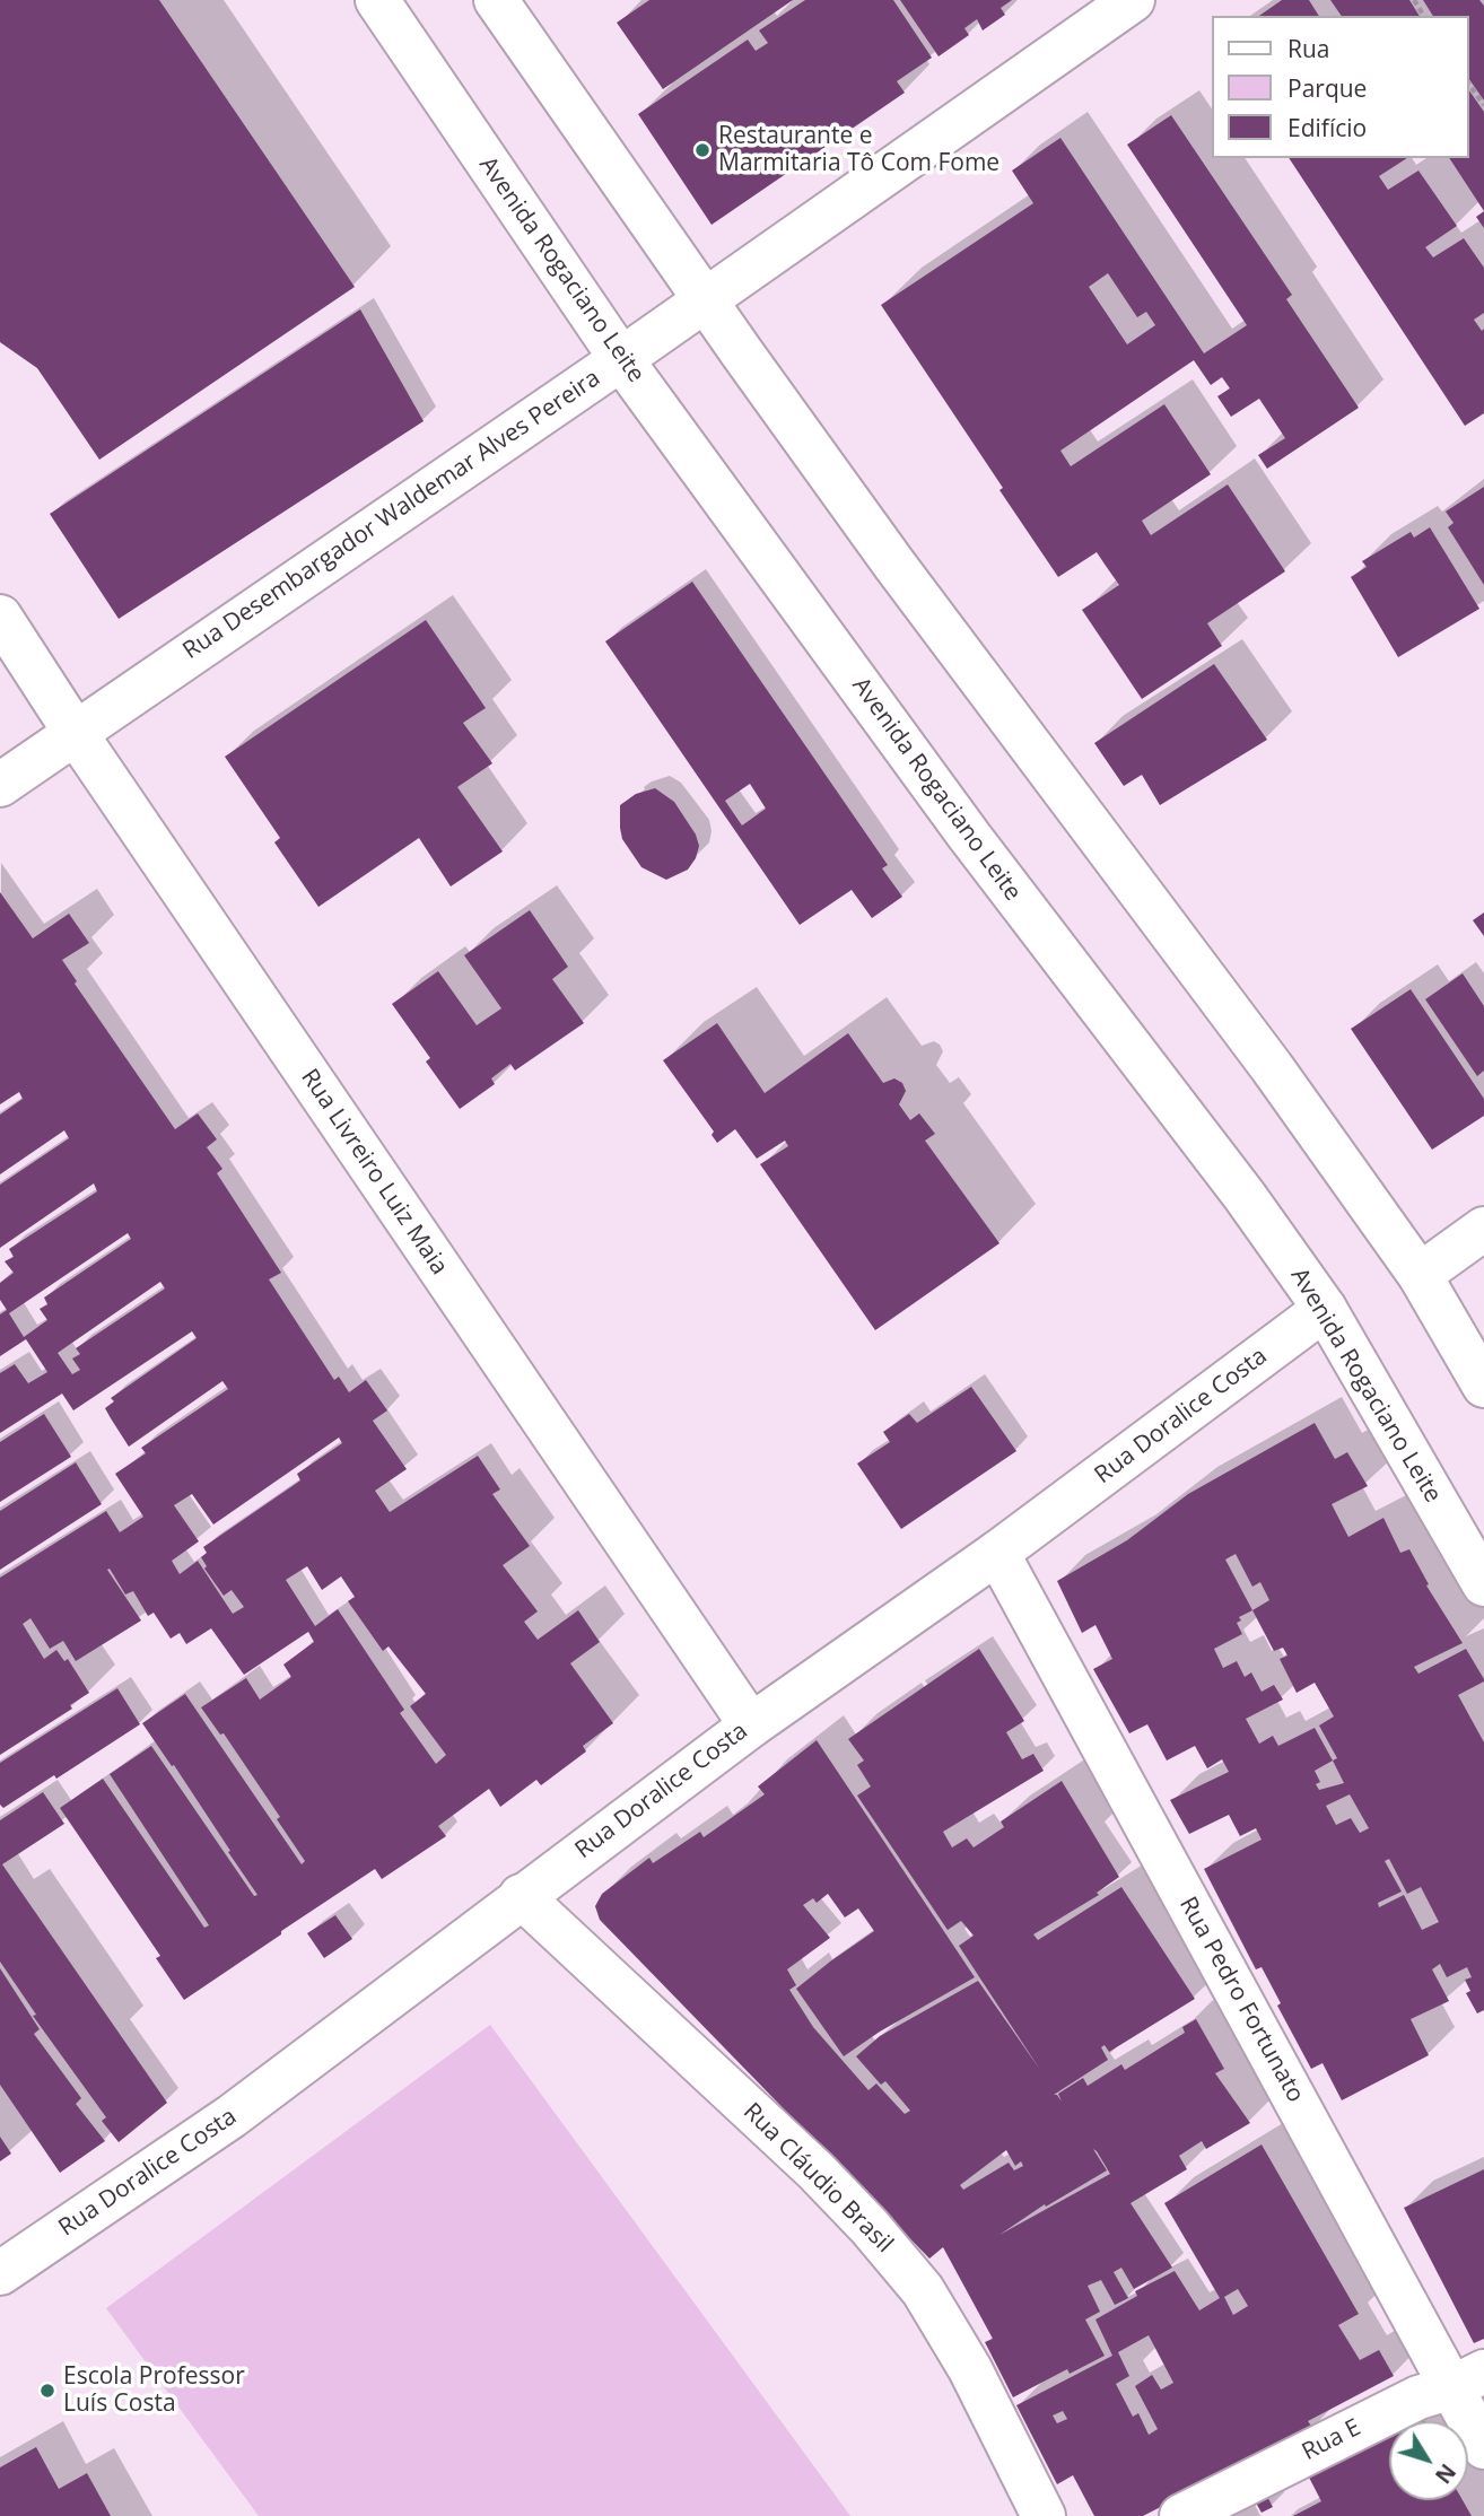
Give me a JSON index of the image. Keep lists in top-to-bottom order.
{
  "streets": {
    "street": [
      "Avenida Rogaciano Leite",
      "Rua Desembargador Waldemar Alves Pereira",
      "Rua Livreiro Luiz Maia",
      "Rua Doralice Costa",
      "Rua Pedro Fortunato",
      "Rua Cláudio Brasil",
      "Rua E"
    ]
  },
  "crossings": [
    ["Avenida Rogaciano Leite", "Rua Desembargador Waldemar Alves Pereira"],
    ["Avenida Rogaciano Leite", "Rua Doralice Costa"],
    ["Rua Desembargador Waldemar Alves Pereira", "Rua Livreiro Luiz Maia"],
    ["Rua Livreiro Luiz Maia", "Rua Doralice Costa"],
    ["Rua Doralice Costa", "Rua Pedro Fortunato"],
    ["Rua Doralice Costa", "Rua Cláudio Brasil"],
    ["Rua Pedro Fortunato", "Rua E"]
  ],
  "places": ["Restaurante e Marmitaria Tô Com Fome", "Escola Professor Luís Costa"],
  "legend": ["Rua", "Parque", "Edifício"],
  "north": "bottom right"
}
